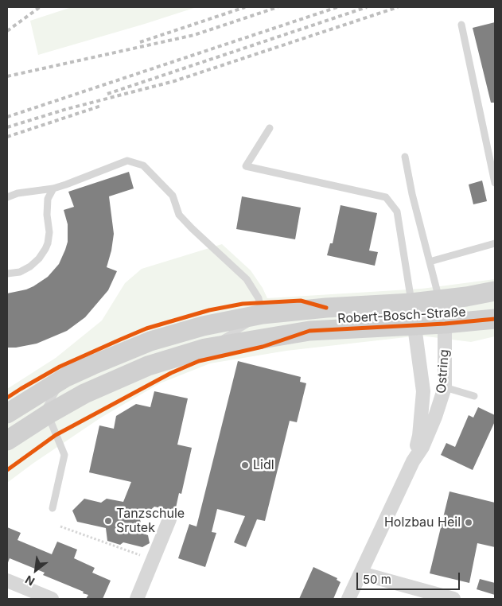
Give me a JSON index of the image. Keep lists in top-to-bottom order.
{
  "streets": {
    "main road": ["Robert-Bosch-Straße"],
    "street": ["Ostring"]
  },
  "crossings": [
    ["Robert-Bosch-Straße", "Ostring"]
  ],
  "places": ["Lidl", "Tanzschule Srutek", "Holzbau Heil"],
  "scale_bar": "50 m",
  "north": "bottom left"
}
